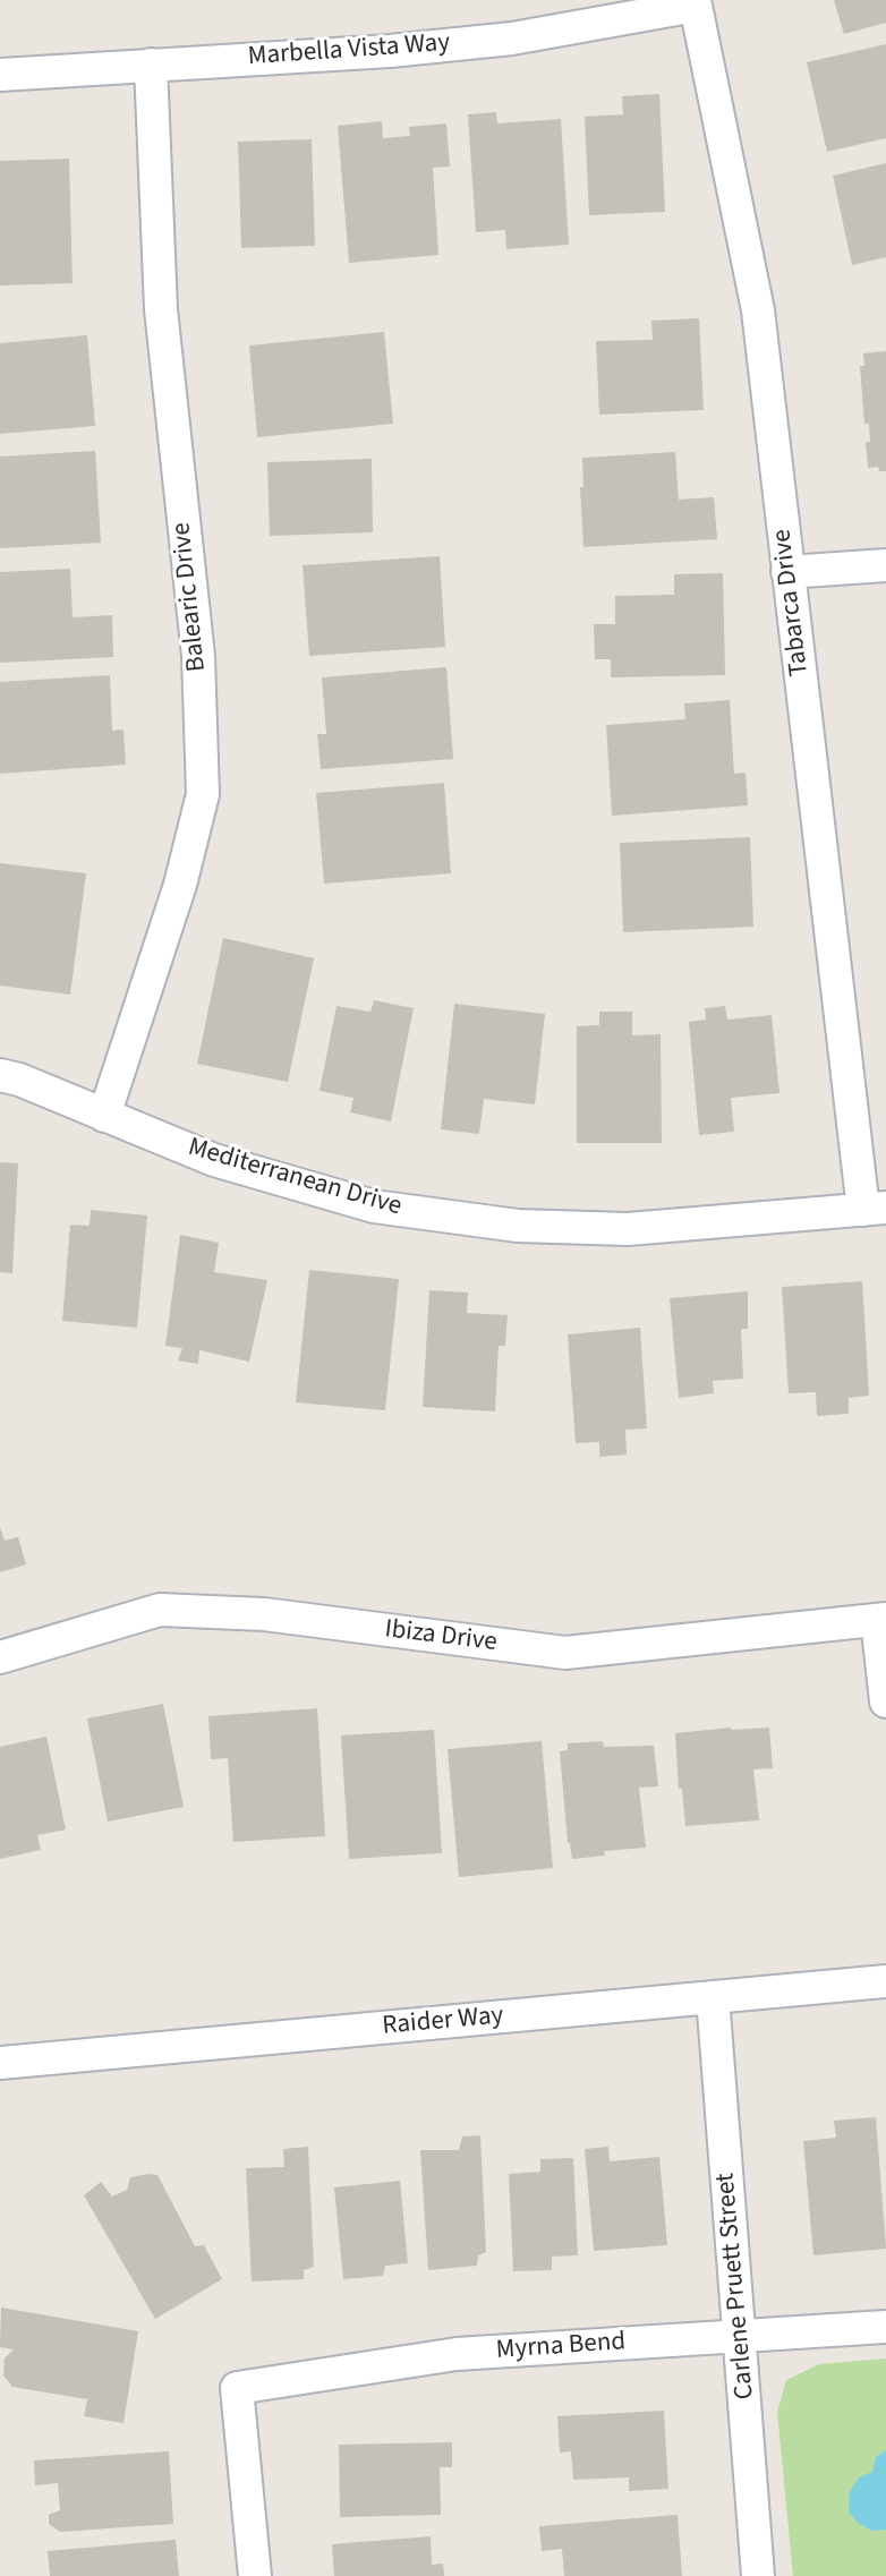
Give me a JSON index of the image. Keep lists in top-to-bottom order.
{
  "streets": {
    "street": [
      "Marbella Vista Way",
      "Balearic Drive",
      "Tabarca Drive",
      "Mediterranean Drive",
      "Ibiza Drive",
      "Raider Way",
      "Carlene Pruett Street",
      "Myrna Bend"
    ]
  },
  "crossings": [
    ["Marbella Vista Way", "Balearic Drive"],
    ["Marbella Vista Way", "Tabarca Drive"],
    ["Balearic Drive", "Mediterranean Drive"],
    ["Tabarca Drive", "Mediterranean Drive"],
    ["Raider Way", "Carlene Pruett Street"],
    ["Carlene Pruett Street", "Myrna Bend"]
  ]
}
